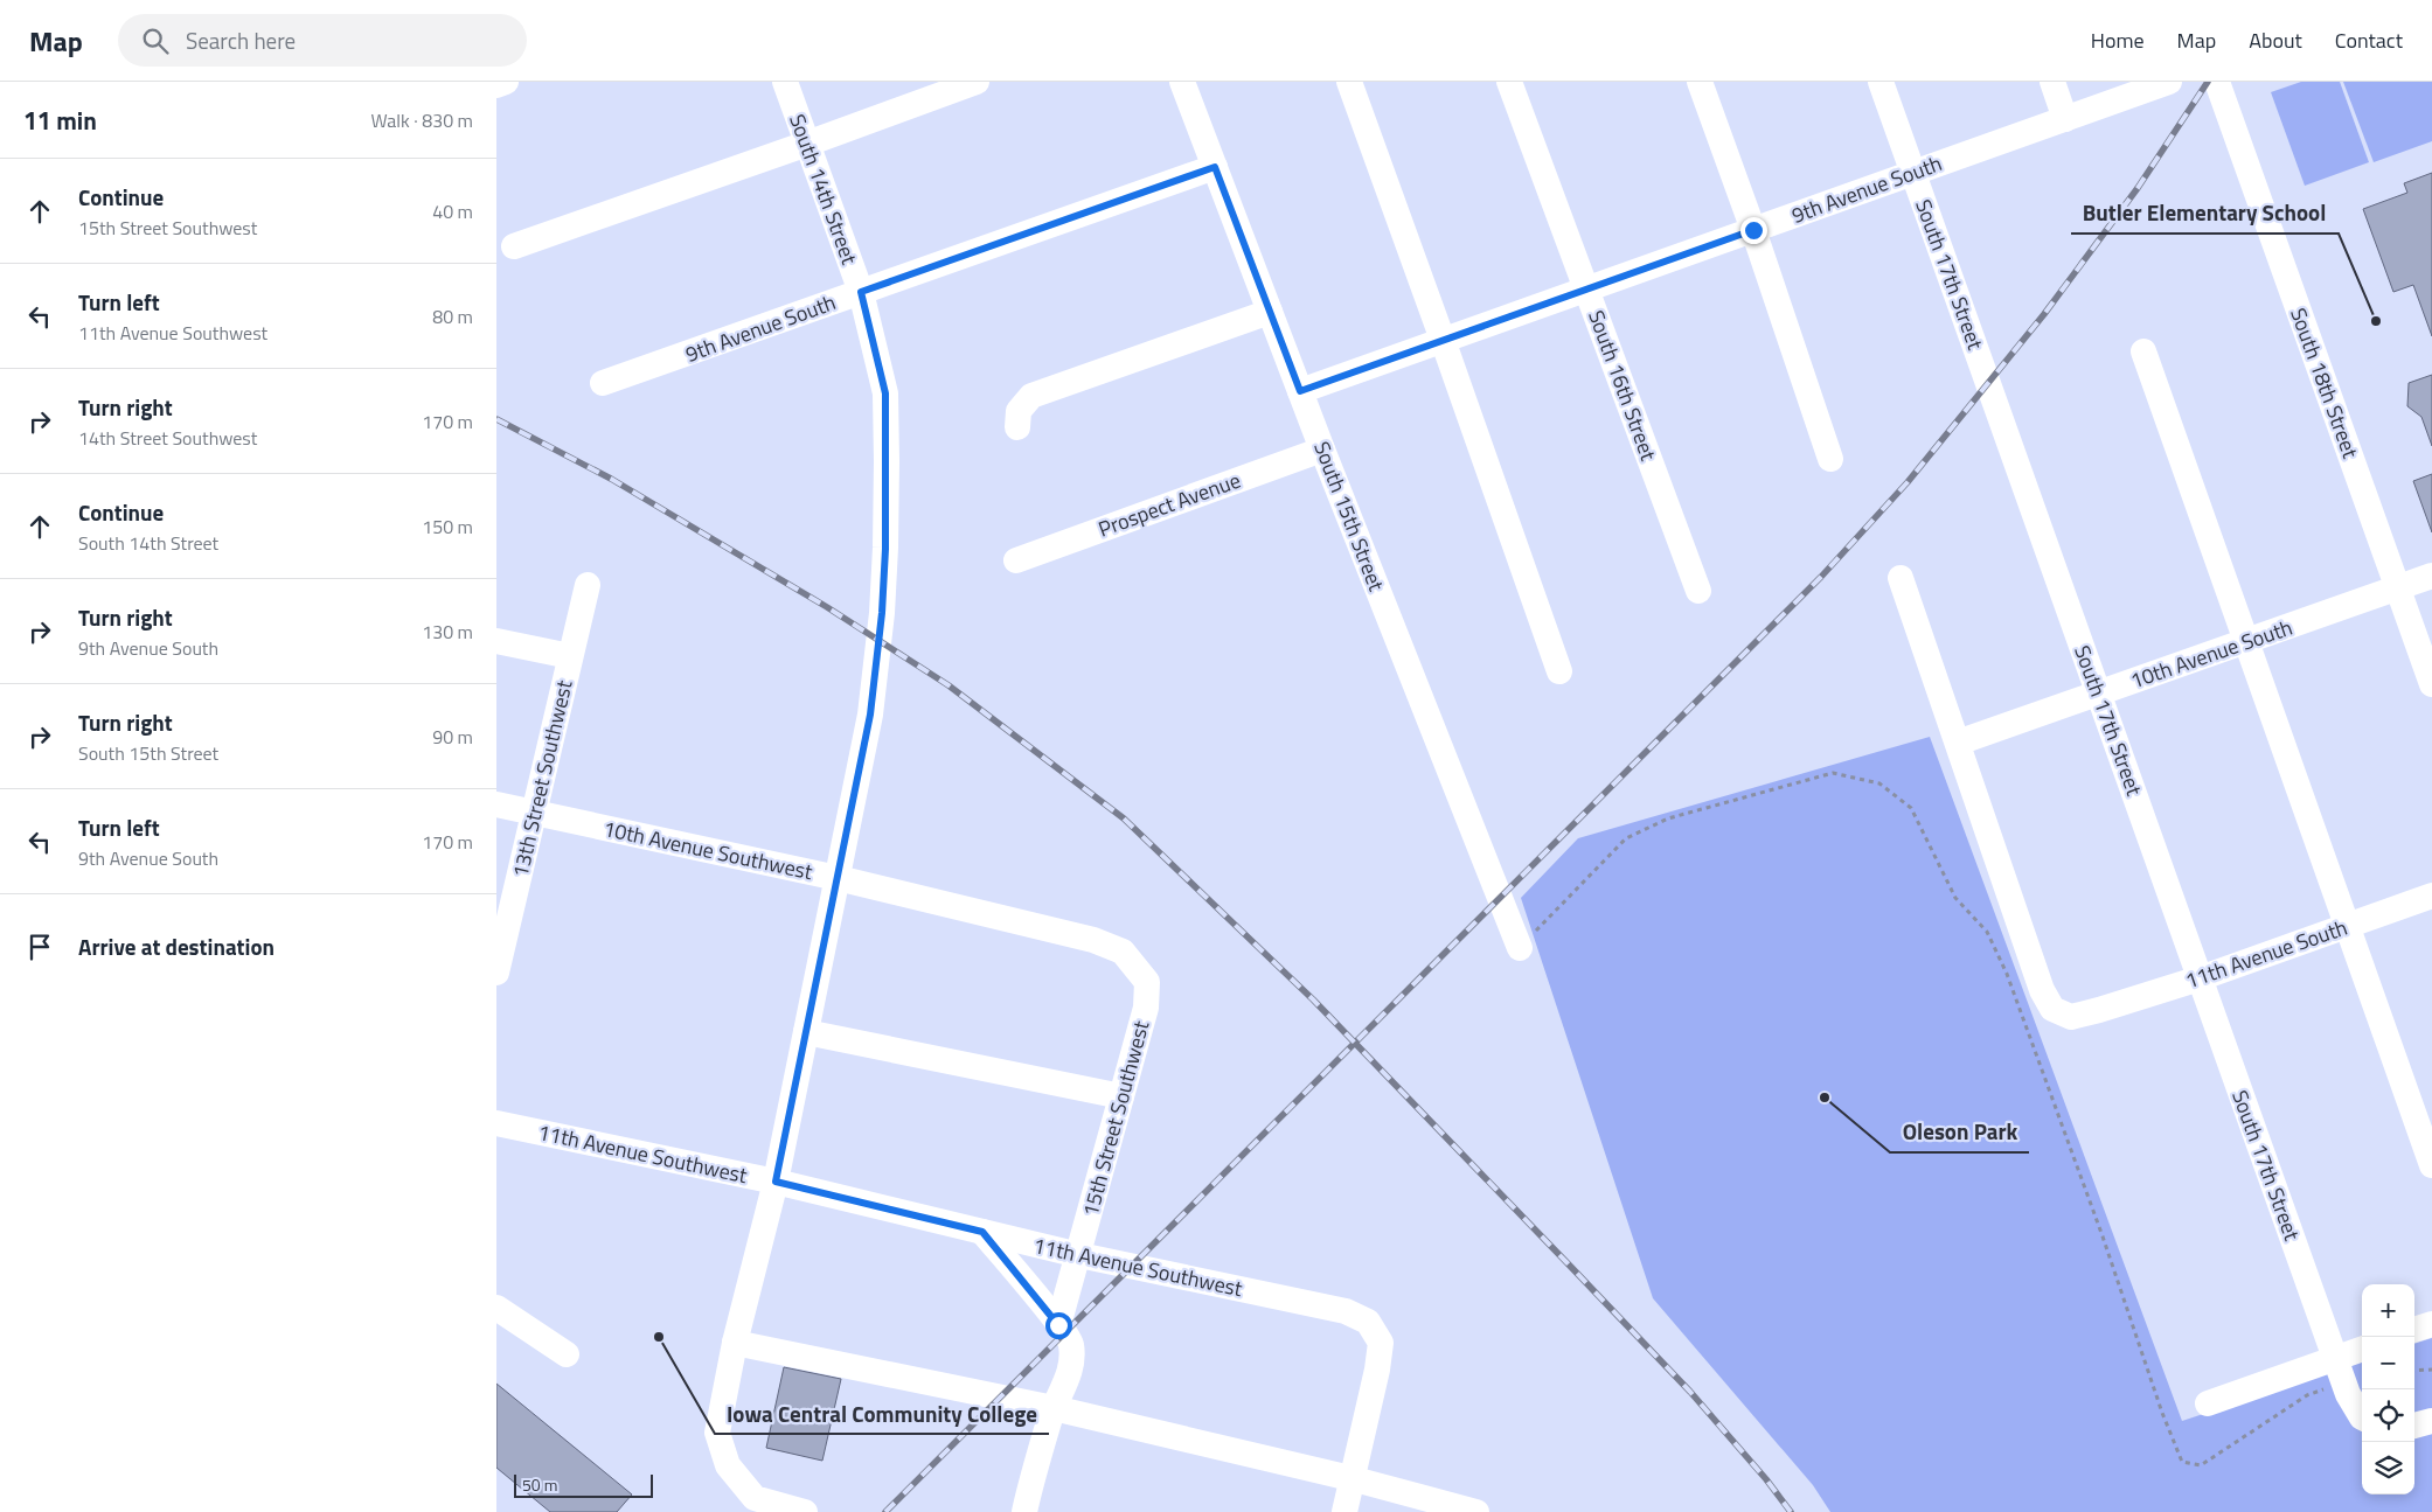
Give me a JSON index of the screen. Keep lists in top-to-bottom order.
{
  "streets": {
    "street": [
      "South 14th Street",
      "9th Avenue South",
      "South 17th Street",
      "South 18th Street",
      "South 16th Street",
      "Prospect Avenue",
      "South 15th Street",
      "10th Avenue South",
      "13th Street Southwest",
      "10th Avenue Southwest",
      "11th Avenue South",
      "15th Street Southwest",
      "11th Avenue Southwest"
    ]
  },
  "crossings": [
    ["South 14th Street", "9th Avenue South"],
    ["South 14th Street", "10th Avenue Southwest"],
    ["South 14th Street", "11th Avenue Southwest"],
    ["9th Avenue South", "South 17th Street"],
    ["9th Avenue South", "South 16th Street"],
    ["9th Avenue South", "South 15th Street"],
    ["South 17th Street", "10th Avenue South"],
    ["South 17th Street", "11th Avenue South"],
    ["South 18th Street", "10th Avenue South"],
    ["Prospect Avenue", "South 15th Street"],
    ["10th Avenue South", "11th Avenue South"],
    ["13th Street Southwest", "10th Avenue Southwest"],
    ["10th Avenue Southwest", "15th Street Southwest"],
    ["15th Street Southwest", "11th Avenue Southwest"]
  ],
  "places": ["Butler Elementary School", "Oleson Park", "Iowa Central Community College"],
  "scale_bar": "50 m",
  "page": {
    "header": "Map",
    "search": "Search here",
    "nav": [
      "Home",
      "Map",
      "About",
      "Contact"
    ],
    "heading": ["11 min", "Walk · 830 m"],
    "list": [
      ["Continue", "15th Street Southwest", "40 m"],
      ["Turn left", "11th Avenue Southwest", "80 m"],
      ["Turn right", "14th Street Southwest", "170 m"],
      ["Continue", "South 14th Street", "150 m"],
      ["Turn right", "9th Avenue South", "130 m"],
      ["Turn right", "South 15th Street", "90 m"],
      ["Turn left", "9th Avenue South", "170 m"],
      "Arrive at destination"
    ],
    "map_buttons": ["+", "−"],
    "scale": "50 m"
  }
}
